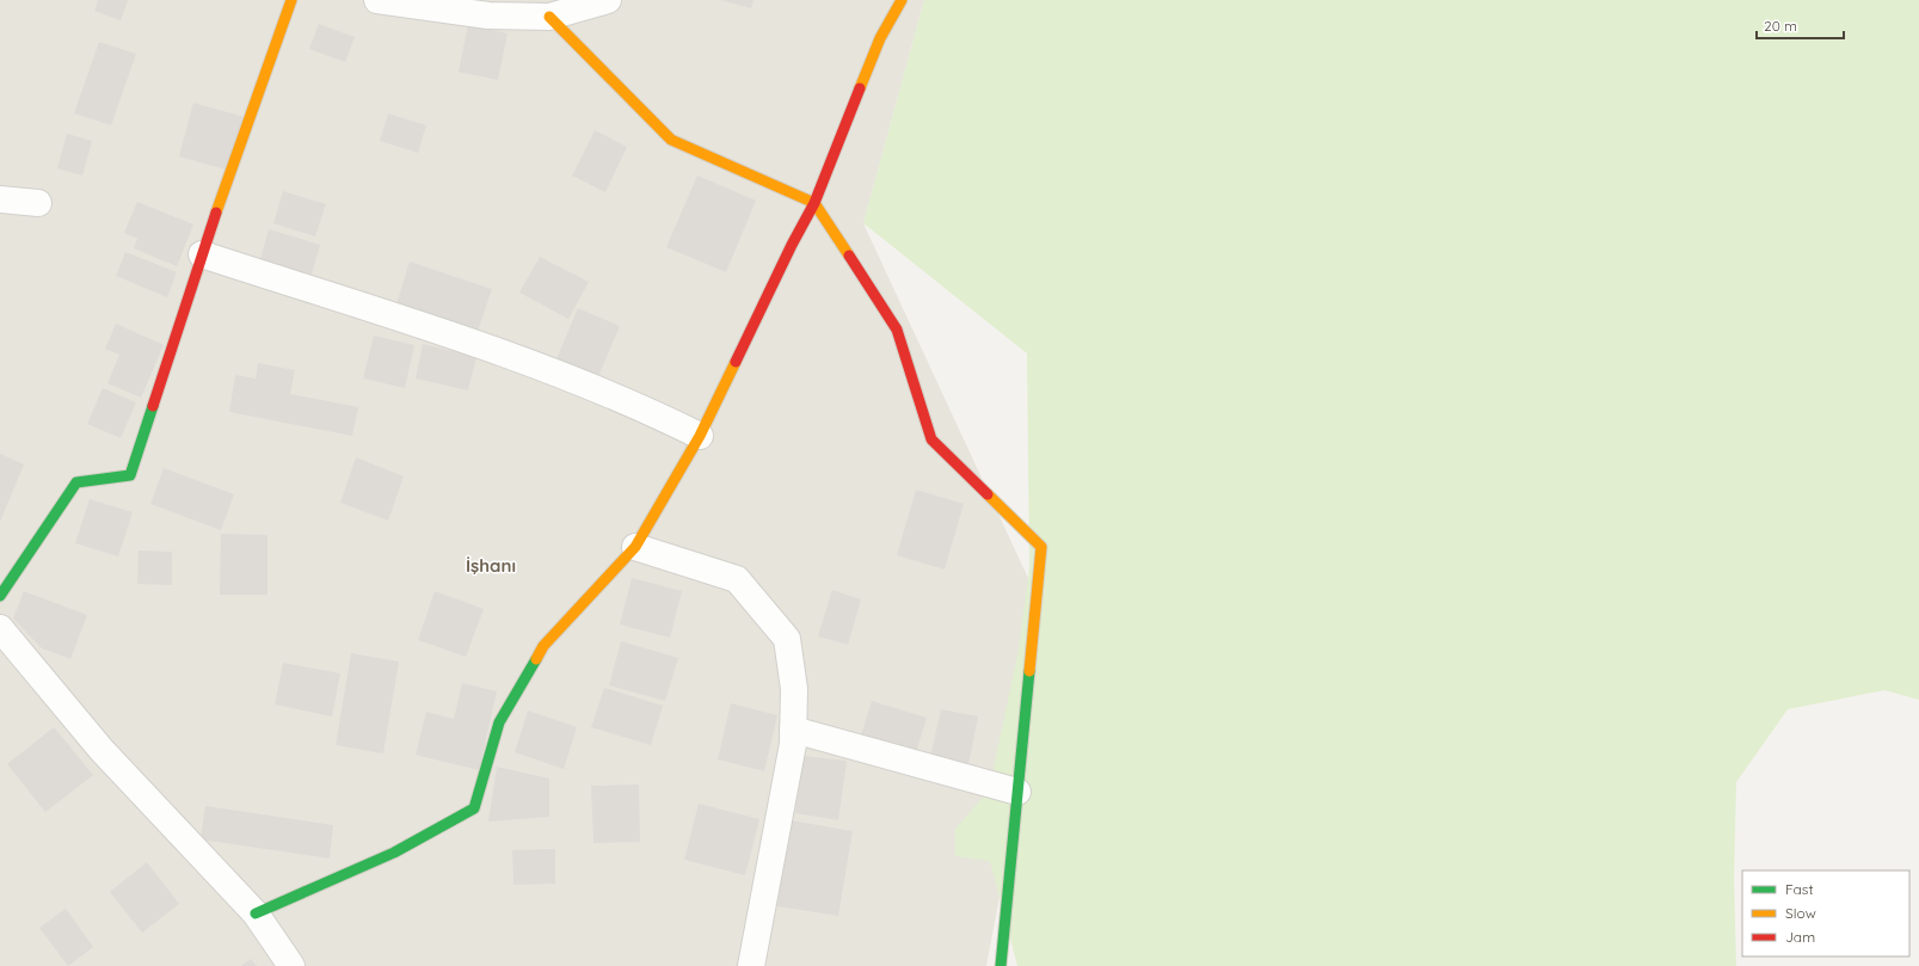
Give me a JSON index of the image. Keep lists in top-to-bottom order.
{
  "districts": ["İşhanı"],
  "legend": ["Fast", "Slow", "Jam"],
  "scale_bar": "20 m"
}
